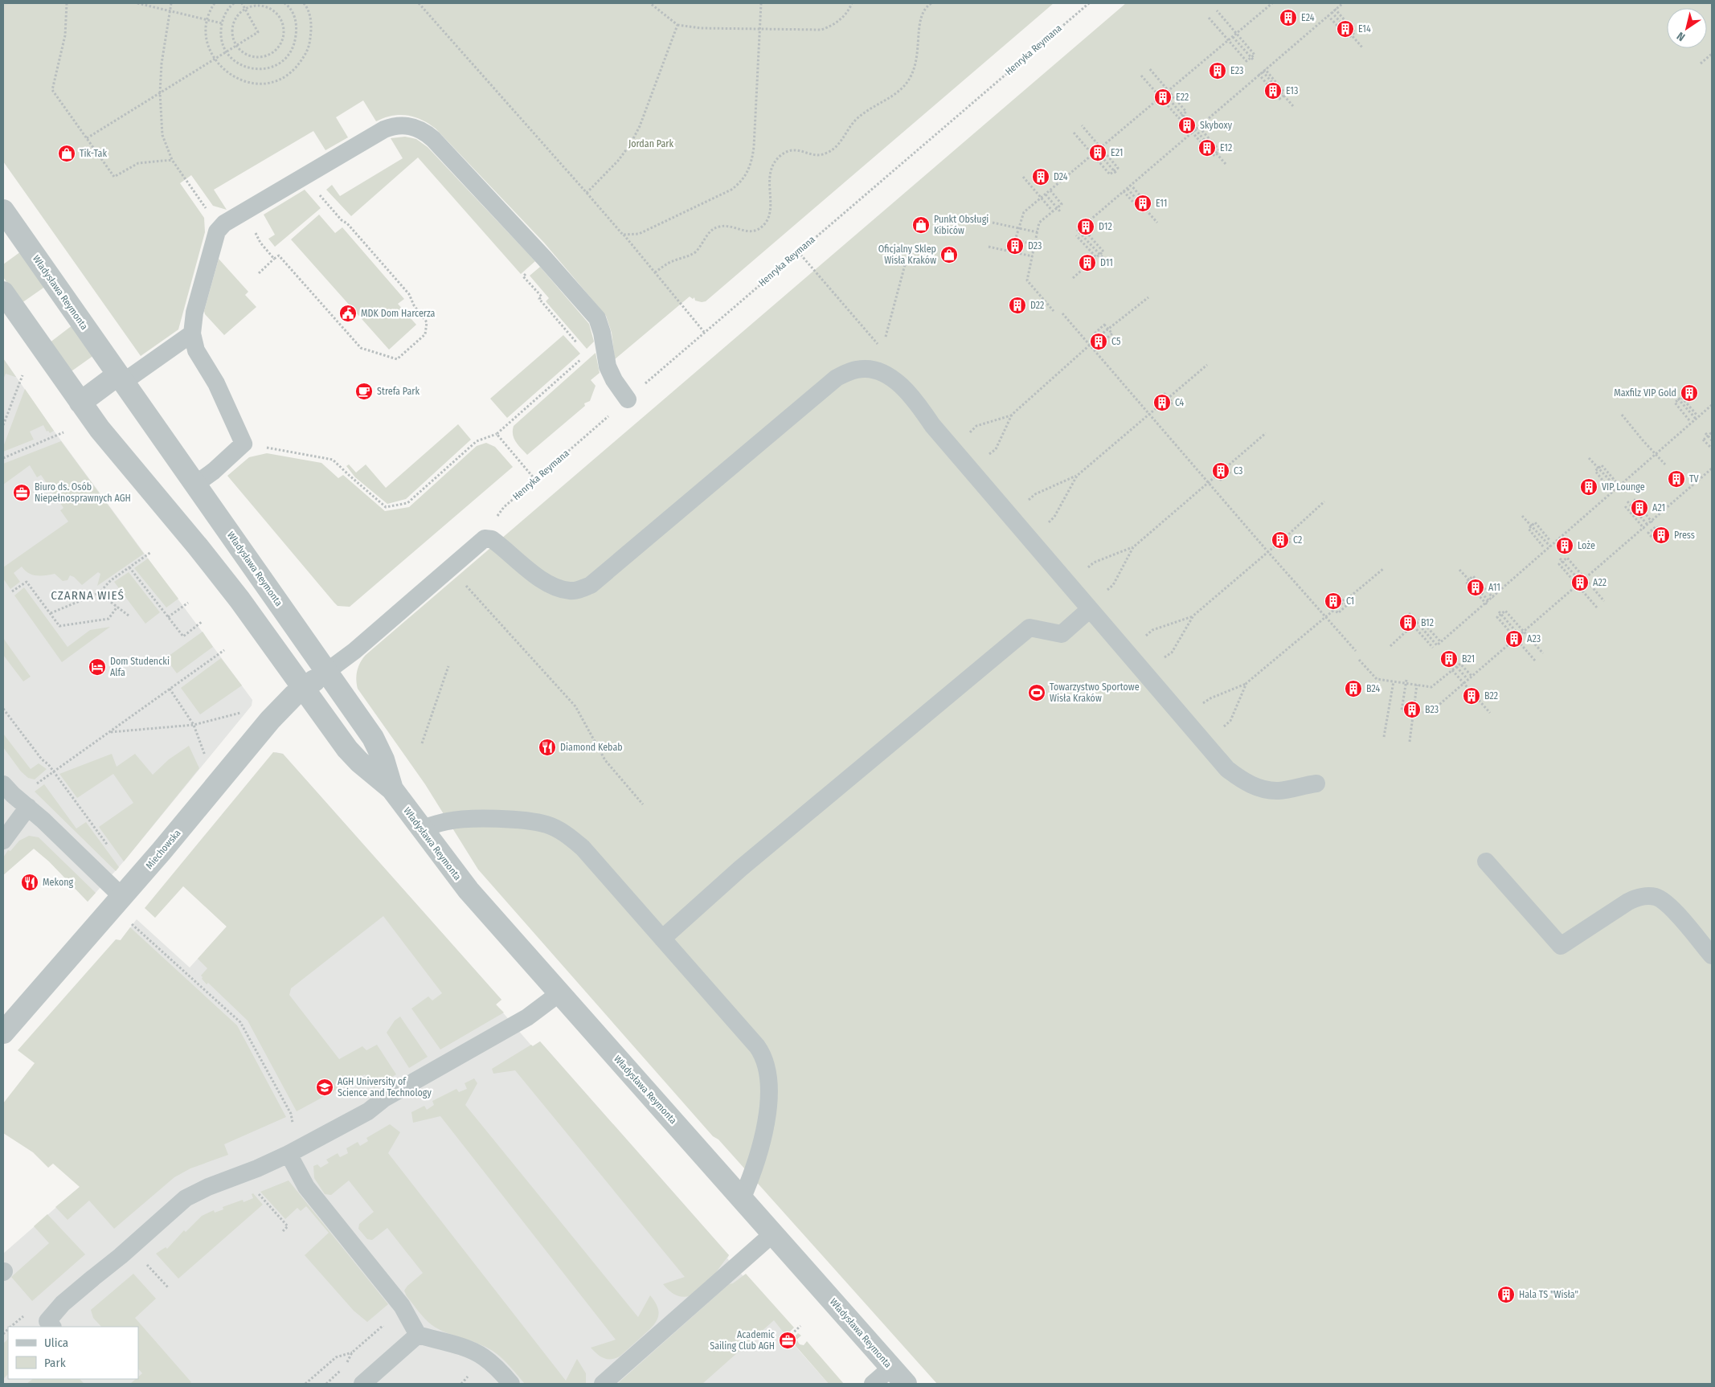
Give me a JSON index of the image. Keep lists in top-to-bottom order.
{
  "streets": {
    "street": ["Władysława Reymonta", "Miechowska"],
    "path": ["Henryka Reymana"]
  },
  "crossings": [
    ["Władysława Reymonta", "Miechowska"]
  ],
  "districts": ["CZARNA WIEŚ"],
  "parks": ["Jordan Park"],
  "places": {
    "building": [
      "E24",
      "E14",
      "E23",
      "E13",
      "E22",
      "Skyboxy",
      "E12",
      "E21",
      "D24",
      "E11",
      "D12",
      "D23",
      "D11",
      "D22",
      "C5",
      "Maxfilz VIP Gold",
      "C4",
      "C3",
      "TV",
      "VIP Lounge",
      "A21",
      "Press",
      "C2",
      "Loże",
      "A22",
      "A11",
      "C1",
      "B12",
      "A23",
      "B21",
      "B24",
      "B22",
      "B23",
      "Hala TS \"Wisła\""
    ],
    "shop": ["Tik-Tak", "Punkt Obsługi Kibiców", "Oficjalny Sklep Wisła Kraków"],
    "public building": ["MDK Dom Harcerza"],
    "cafe": ["Strefa Park"],
    "office": ["Biuro ds. Osób Niepełnosprawnych AGH", "Academic Sailing Club AGH"],
    "hotel": ["Dom Studencki Alfa"],
    "sports": ["Towarzystwo Sportowe Wisła Kraków"],
    "restaurant": ["Diamond Kebab", "Mekong"],
    "school or university": ["AGH University of Science and Technology"]
  },
  "legend": ["Ulica", "Park"],
  "north": "bottom left"
}
